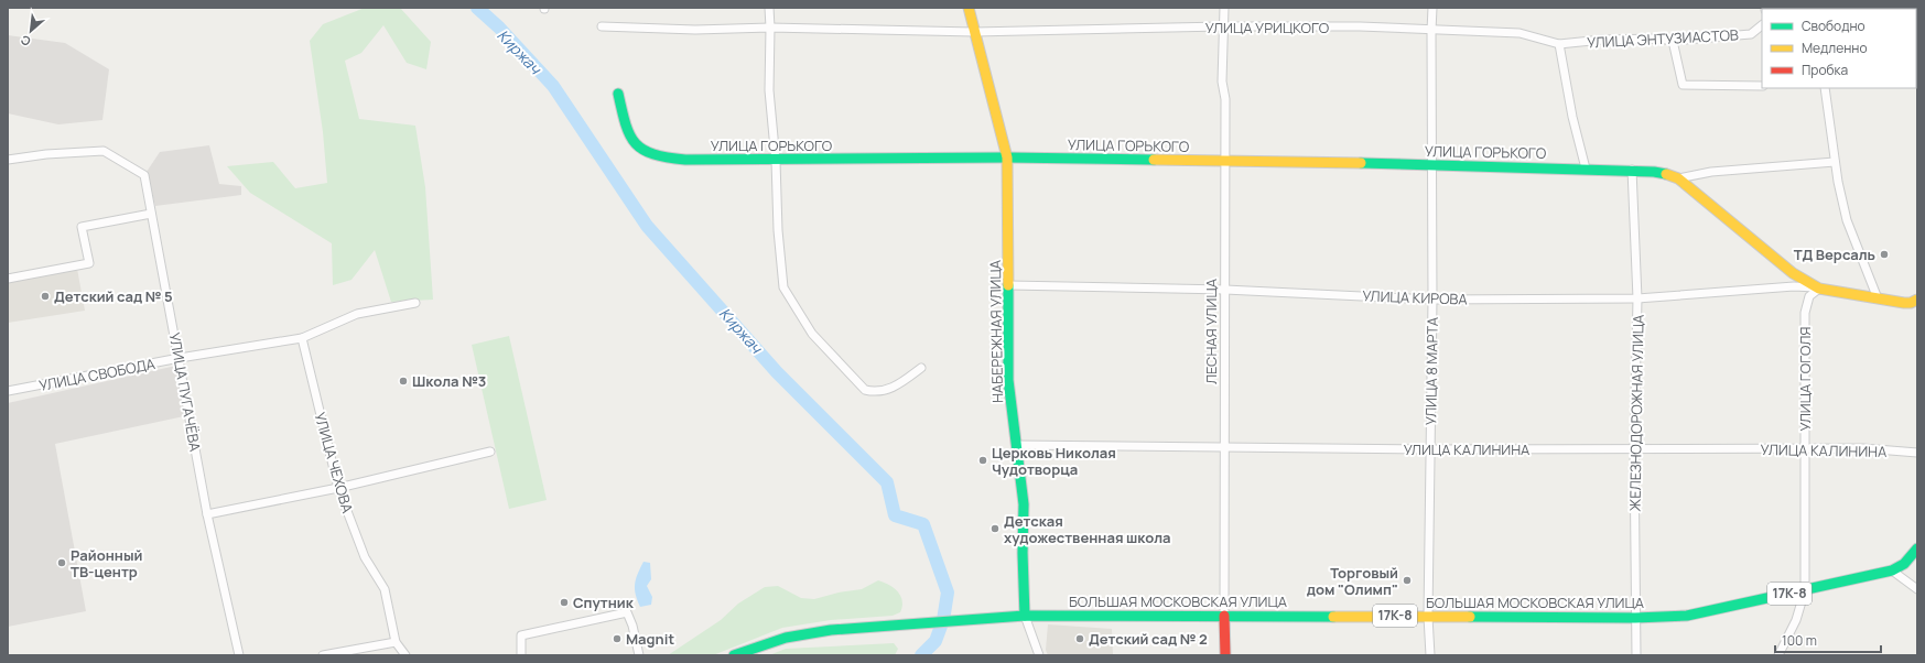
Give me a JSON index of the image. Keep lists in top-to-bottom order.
{
  "streets": {
    "street": [
      "УЛИЦА УРИЦКОГО",
      "УЛИЦА ЭНТУЗИАСТОВ",
      "УЛИЦА ГОРЬКОГО",
      "УЛИЦА КИРОВА",
      "НАБЕРЕЖНАЯ УЛИЦА",
      "ЛЕСНАЯ УЛИЦА",
      "УЛИЦА 8 МАРТА",
      "УЛИЦА СВОБОДА",
      "УЛИЦА ГОГОЛЯ",
      "УЛИЦА ПУГАЧЁВА",
      "ЖЕЛЕЗНОДОРОЖНАЯ УЛИЦА",
      "УЛИЦА КАЛИНИНА",
      "УЛИЦА ЧЕХОВА",
      "17К-8",
      "БОЛЬШАЯ МОСКОВСКАЯ УЛИЦА"
    ]
  },
  "crossings": [
    ["УЛИЦА УРИЦКОГО", "УЛИЦА ЭНТУЗИАСТОВ"],
    ["УЛИЦА УРИЦКОГО", "НАБЕРЕЖНАЯ УЛИЦА"],
    ["УЛИЦА УРИЦКОГО", "ЛЕСНАЯ УЛИЦА"],
    ["УЛИЦА УРИЦКОГО", "УЛИЦА 8 МАРТА"],
    ["УЛИЦА ГОРЬКОГО", "УЛИЦА КИРОВА"],
    ["УЛИЦА ГОРЬКОГО", "НАБЕРЕЖНАЯ УЛИЦА"],
    ["УЛИЦА ГОРЬКОГО", "ЛЕСНАЯ УЛИЦА"],
    ["УЛИЦА ГОРЬКОГО", "УЛИЦА 8 МАРТА"],
    ["УЛИЦА ГОРЬКОГО", "УЛИЦА ГОГОЛЯ"],
    ["УЛИЦА ГОРЬКОГО", "ЖЕЛЕЗНОДОРОЖНАЯ УЛИЦА"],
    ["УЛИЦА КИРОВА", "НАБЕРЕЖНАЯ УЛИЦА"],
    ["УЛИЦА КИРОВА", "ЛЕСНАЯ УЛИЦА"],
    ["УЛИЦА КИРОВА", "УЛИЦА 8 МАРТА"],
    ["УЛИЦА КИРОВА", "УЛИЦА ГОГОЛЯ"],
    ["УЛИЦА КИРОВА", "ЖЕЛЕЗНОДОРОЖНАЯ УЛИЦА"],
    ["НАБЕРЕЖНАЯ УЛИЦА", "УЛИЦА КАЛИНИНА"],
    ["НАБЕРЕЖНАЯ УЛИЦА", "БОЛЬШАЯ МОСКОВСКАЯ УЛИЦА"],
    ["ЛЕСНАЯ УЛИЦА", "УЛИЦА КАЛИНИНА"],
    ["ЛЕСНАЯ УЛИЦА", "БОЛЬШАЯ МОСКОВСКАЯ УЛИЦА"],
    ["УЛИЦА 8 МАРТА", "УЛИЦА КАЛИНИНА"],
    ["УЛИЦА 8 МАРТА", "БОЛЬШАЯ МОСКОВСКАЯ УЛИЦА"],
    ["УЛИЦА СВОБОДА", "УЛИЦА ПУГАЧЁВА"],
    ["УЛИЦА СВОБОДА", "УЛИЦА ЧЕХОВА"],
    ["УЛИЦА ГОГОЛЯ", "УЛИЦА КАЛИНИНА"],
    ["УЛИЦА ГОГОЛЯ", "БОЛЬШАЯ МОСКОВСКАЯ УЛИЦА"],
    ["ЖЕЛЕЗНОДОРОЖНАЯ УЛИЦА", "УЛИЦА КАЛИНИНА"],
    ["ЖЕЛЕЗНОДОРОЖНАЯ УЛИЦА", "БОЛЬШАЯ МОСКОВСКАЯ УЛИЦА"]
  ],
  "water": ["Киржач"],
  "places": [
    "ТД Версаль",
    "Детский сад № 5",
    "Школа №3",
    "Церковь Николая Чудотворца",
    "Детская художественная школа",
    "Районный ТВ-центр",
    "Торговый дом \"Олимп\"",
    "Спутник",
    "Magnit",
    "Детский сад № 2"
  ],
  "legend": ["Свободно", "Медленно", "Пробка"],
  "scale_bar": "100 m",
  "north": "bottom left"
}
